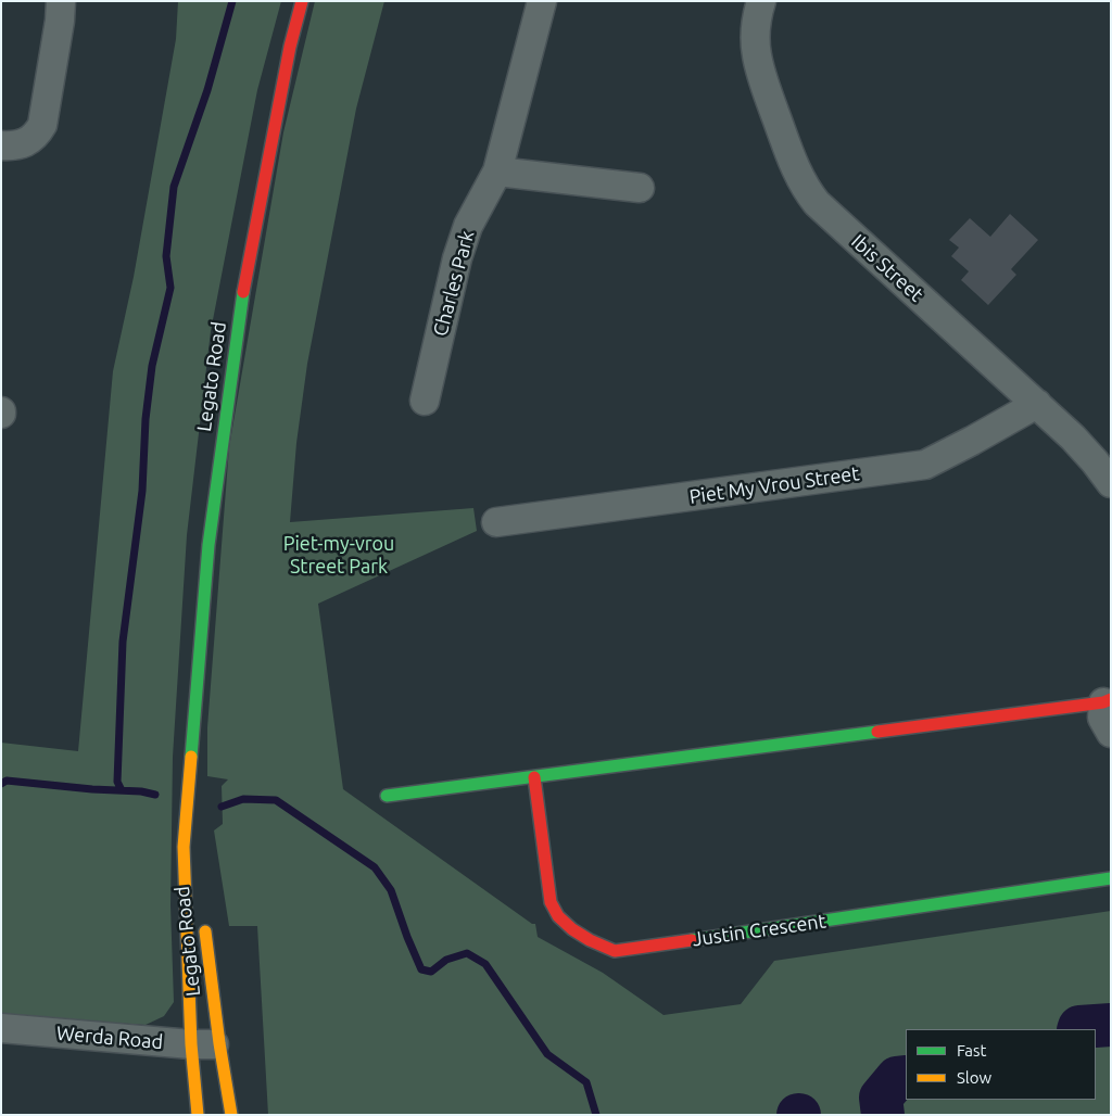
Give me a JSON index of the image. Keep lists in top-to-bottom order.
{
  "streets": {
    "street": [
      "Ibis Street",
      "Charles Park",
      "Legato Road",
      "Piet My Vrou Street",
      "Justin Crescent",
      "Werda Road"
    ]
  },
  "crossings": [
    ["Ibis Street", "Piet My Vrou Street"],
    ["Legato Road", "Werda Road"]
  ],
  "parks": ["Piet-my-vrou Street Park"],
  "legend": ["Fast", "Slow"]
}
